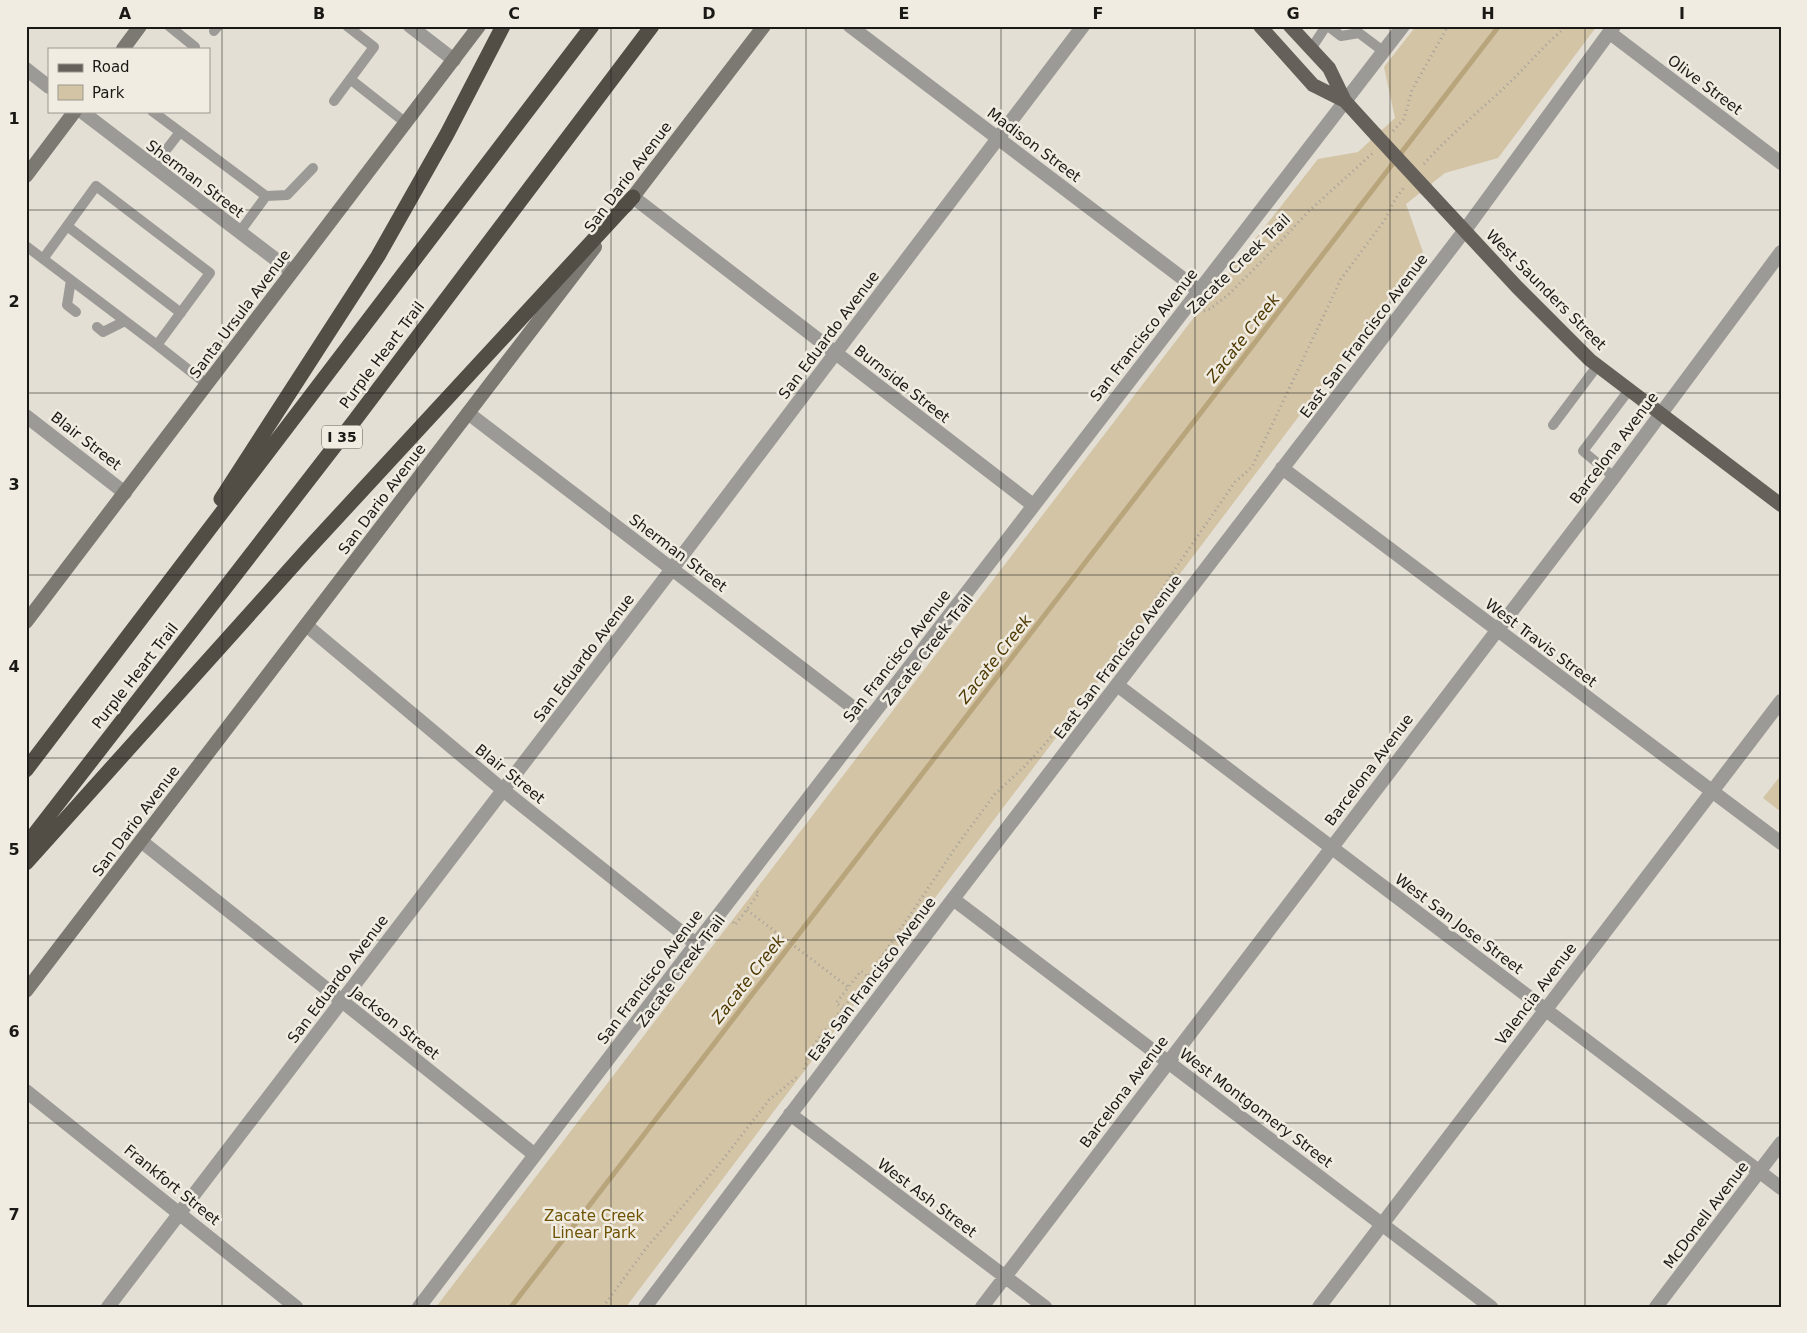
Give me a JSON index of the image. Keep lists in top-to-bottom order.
{
  "streets": {
    "highway": ["Purple Heart Trail", "I 35"],
    "main road": ["San Dario Avenue", "West Saunders Street", "Santa Ursula Avenue"],
    "street": [
      "Olive Street",
      "Madison Street",
      "Sherman Street",
      "San Eduardo Avenue",
      "San Francisco Avenue",
      "East San Francisco Avenue",
      "Burnside Street",
      "Blair Street",
      "Barcelona Avenue",
      "West Travis Street",
      "West San Jose Street",
      "Valencia Avenue",
      "Jackson Street",
      "West Montgomery Street",
      "Frankfort Street",
      "West Ash Street",
      "McDonell Avenue"
    ],
    "path": ["Zacate Creek Trail"]
  },
  "crossings": [
    ["Olive Street", "East San Francisco Avenue"],
    ["Madison Street", "San Eduardo Avenue"],
    ["Madison Street", "San Francisco Avenue"],
    ["San Dario Avenue", "Sherman Street"],
    ["San Dario Avenue", "Burnside Street"],
    ["San Dario Avenue", "Blair Street"],
    ["San Dario Avenue", "Jackson Street"],
    ["Sherman Street", "Santa Ursula Avenue"],
    ["Sherman Street", "San Eduardo Avenue"],
    ["Sherman Street", "San Francisco Avenue"],
    ["West Saunders Street", "San Francisco Avenue"],
    ["West Saunders Street", "East San Francisco Avenue"],
    ["West Saunders Street", "Barcelona Avenue"],
    ["Santa Ursula Avenue", "Blair Street"],
    ["San Eduardo Avenue", "Burnside Street"],
    ["San Eduardo Avenue", "Blair Street"],
    ["San Eduardo Avenue", "Jackson Street"],
    ["San Eduardo Avenue", "Frankfort Street"],
    ["San Francisco Avenue", "Burnside Street"],
    ["San Francisco Avenue", "Blair Street"],
    ["San Francisco Avenue", "Jackson Street"],
    ["East San Francisco Avenue", "West Travis Street"],
    ["East San Francisco Avenue", "West San Jose Street"],
    ["East San Francisco Avenue", "West Montgomery Street"],
    ["East San Francisco Avenue", "West Ash Street"],
    ["Barcelona Avenue", "West Travis Street"],
    ["Barcelona Avenue", "West San Jose Street"],
    ["Barcelona Avenue", "West Montgomery Street"],
    ["Barcelona Avenue", "West Ash Street"],
    ["West Travis Street", "Valencia Avenue"],
    ["West San Jose Street", "Valencia Avenue"],
    ["West San Jose Street", "McDonell Avenue"],
    ["Valencia Avenue", "West Montgomery Street"]
  ],
  "water": ["Zacate Creek"],
  "parks": ["Zacate Creek Linear Park"],
  "legend": ["Road", "Park"],
  "grid": {
    "columns": [
      "A",
      "B",
      "C",
      "D",
      "E",
      "F",
      "G",
      "H",
      "I"
    ],
    "rows": [
      "1",
      "2",
      "3",
      "4",
      "5",
      "6",
      "7"
    ]
  }
}
